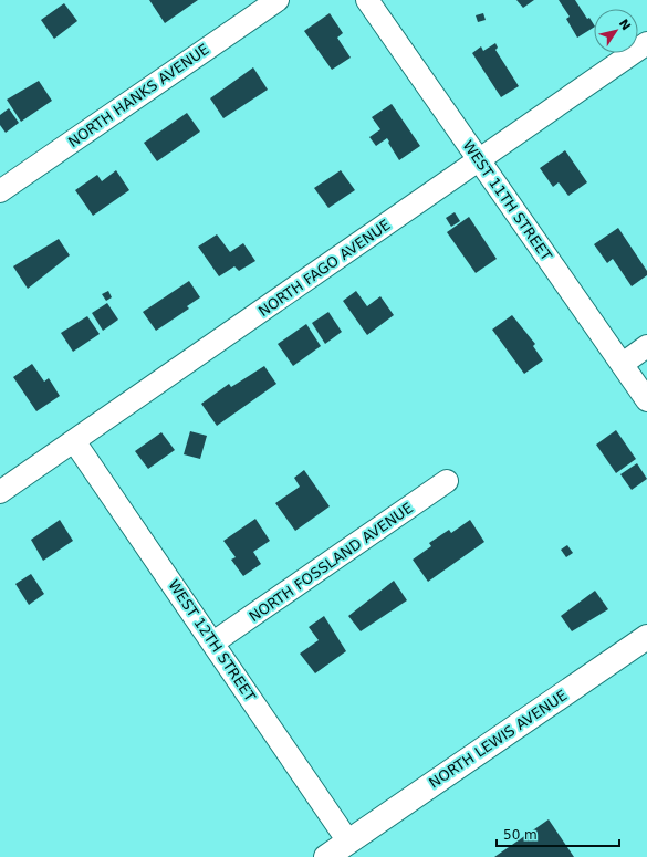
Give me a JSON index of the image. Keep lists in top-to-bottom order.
{
  "streets": {
    "main road": ["NORTH LEWIS AVENUE"],
    "street": [
      "NORTH HANKS AVENUE",
      "WEST 11TH STREET",
      "NORTH FAGO AVENUE",
      "NORTH FOSSLAND AVENUE",
      "WEST 12TH STREET"
    ]
  },
  "crossings": [
    ["WEST 11TH STREET", "NORTH FAGO AVENUE"],
    ["NORTH FAGO AVENUE", "WEST 12TH STREET"],
    ["NORTH FOSSLAND AVENUE", "WEST 12TH STREET"],
    ["WEST 12TH STREET", "NORTH LEWIS AVENUE"]
  ],
  "scale_bar": "50 m",
  "north": "top right"
}
